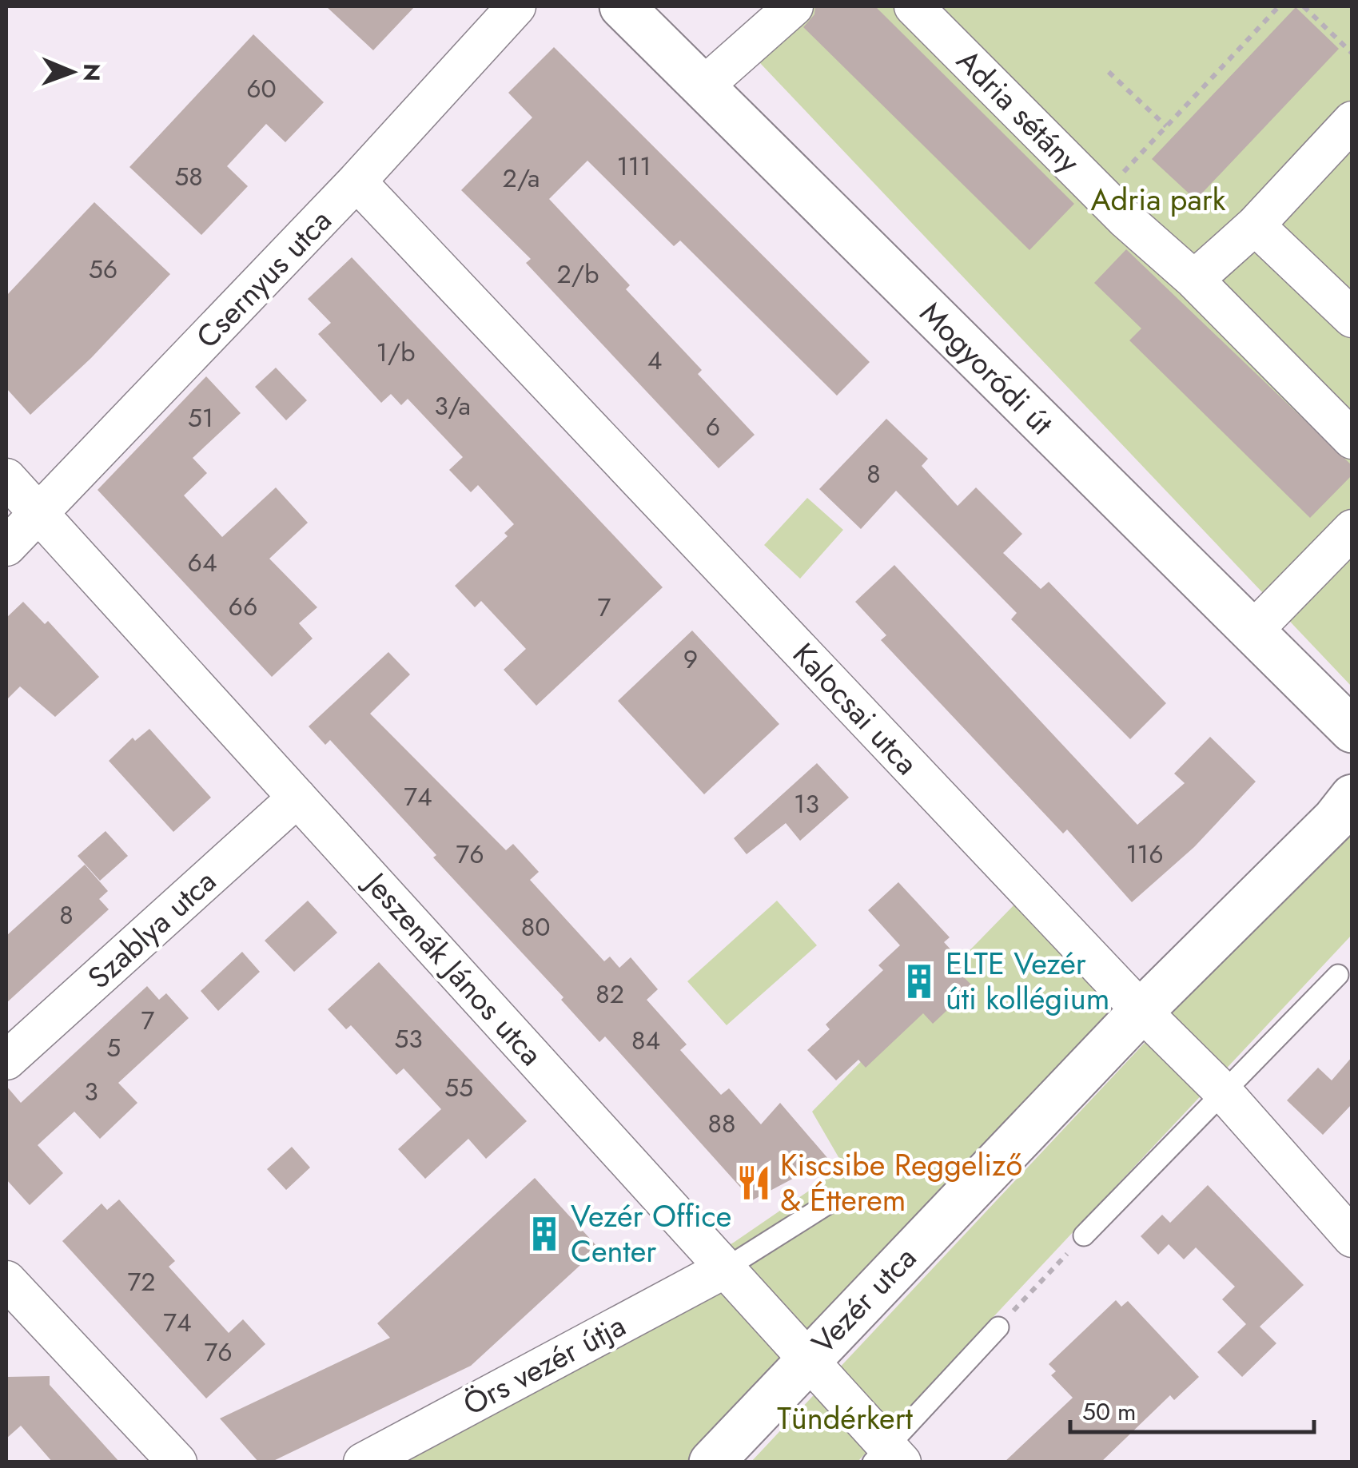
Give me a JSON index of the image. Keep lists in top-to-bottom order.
{
  "streets": {
    "street": [
      "Adria sétány",
      "Csernyus utca",
      "Mogyoródi út",
      "Kalocsai utca",
      "Szablya utca",
      "Jeszenák János utca",
      "Vezér utca",
      "Örs vezér útja"
    ]
  },
  "crossings": [
    ["Csernyus utca", "Kalocsai utca"],
    ["Csernyus utca", "Jeszenák János utca"],
    ["Kalocsai utca", "Vezér utca"],
    ["Szablya utca", "Jeszenák János utca"],
    ["Jeszenák János utca", "Vezér utca"],
    ["Jeszenák János utca", "Örs vezér útja"]
  ],
  "parks": ["Adria park", "Tündérkert"],
  "places": {
    "building": ["ELTE Vezér úti kollégium", "Vezér Office Center"],
    "restaurant": ["Kiscsibe Reggeliző & Étterem"]
  },
  "house_numbers": [
    "60",
    "111",
    "58",
    "2/a",
    "56",
    "2/b",
    "1/b",
    "4",
    "3/a",
    "51",
    "6",
    "8",
    "64",
    "66",
    "7",
    "9",
    "74",
    "13",
    "76",
    "116",
    "8",
    "80",
    "82",
    "7",
    "53",
    "84",
    "5",
    "55",
    "3",
    "88",
    "72",
    "74",
    "76"
  ],
  "scale_bar": "50 m",
  "north": "right"
}
